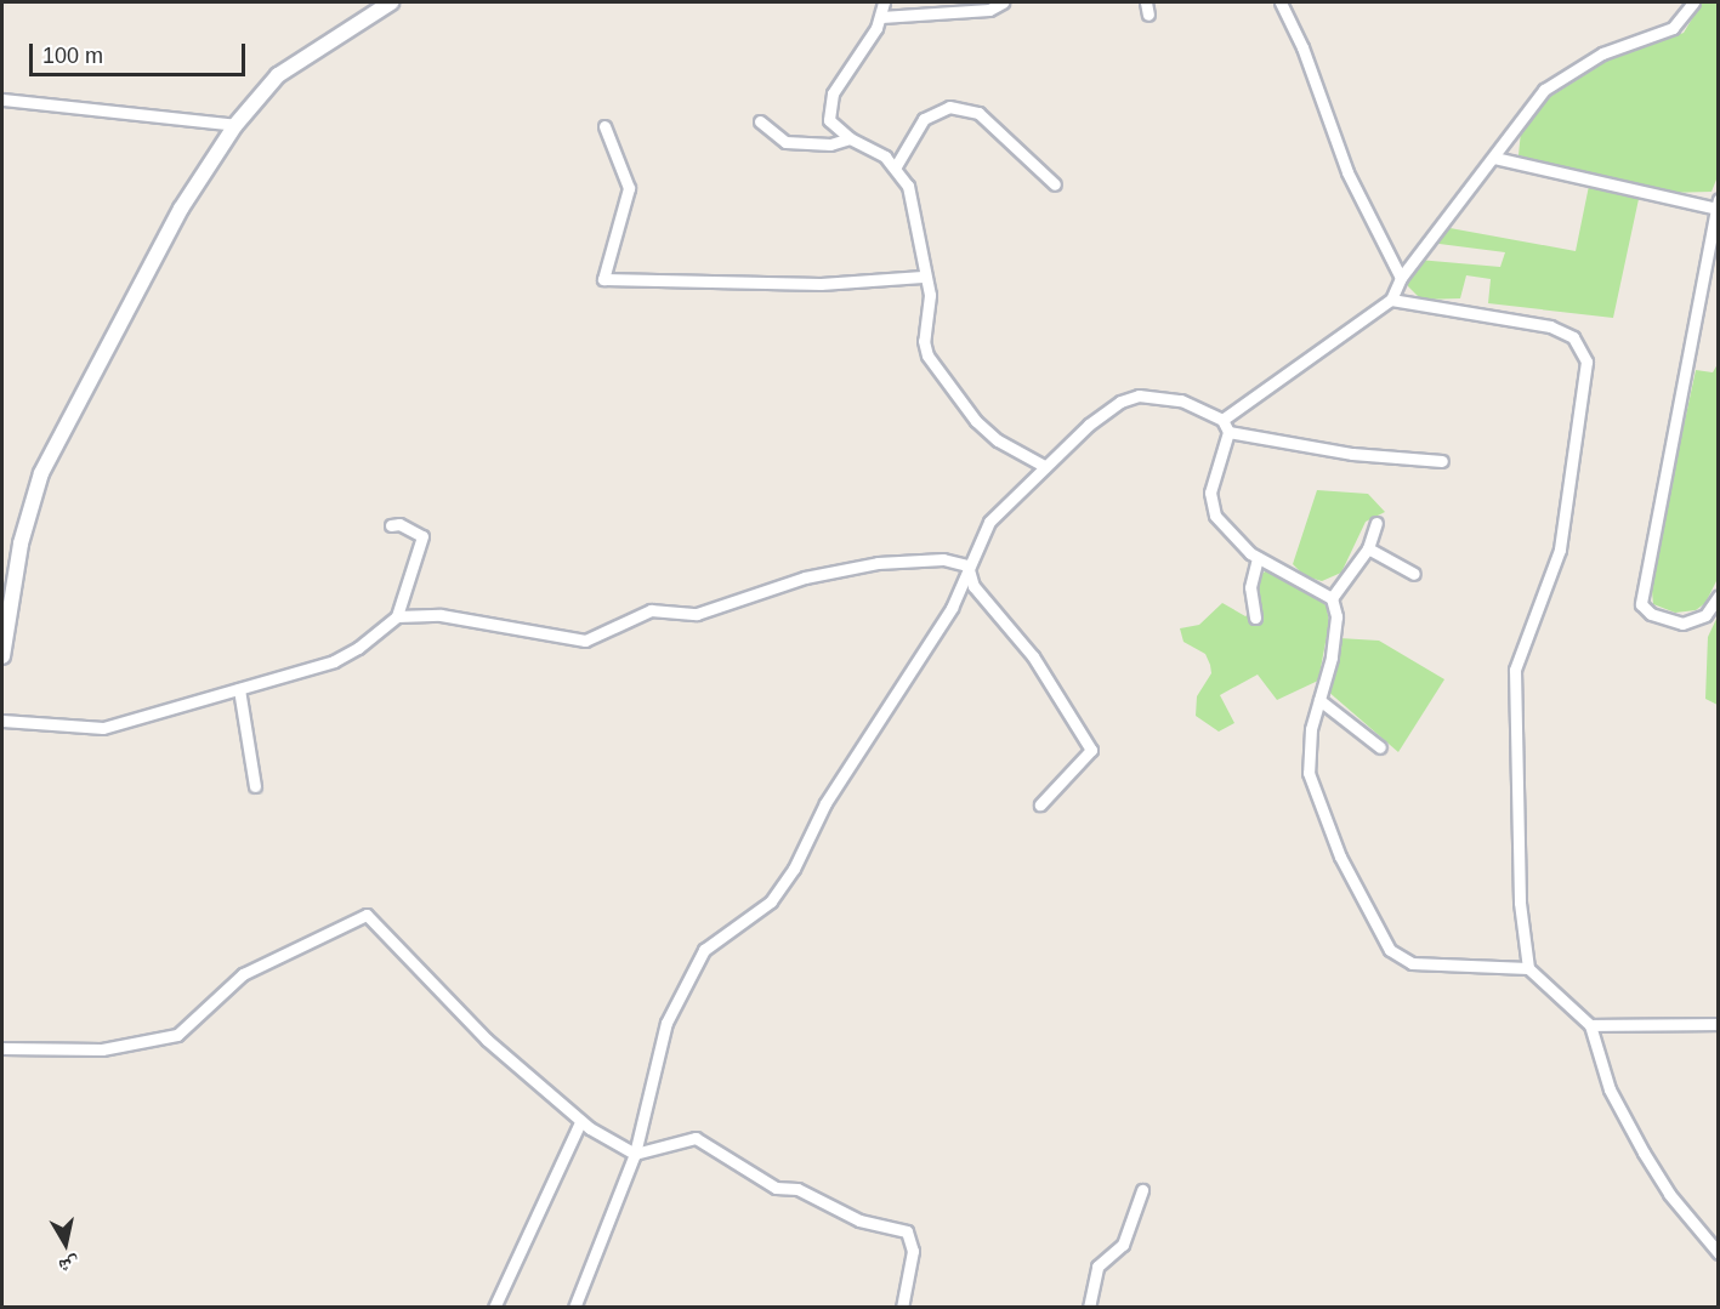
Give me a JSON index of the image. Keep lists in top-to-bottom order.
{
  "scale_bar": "100 m",
  "north": "bottom"
}
